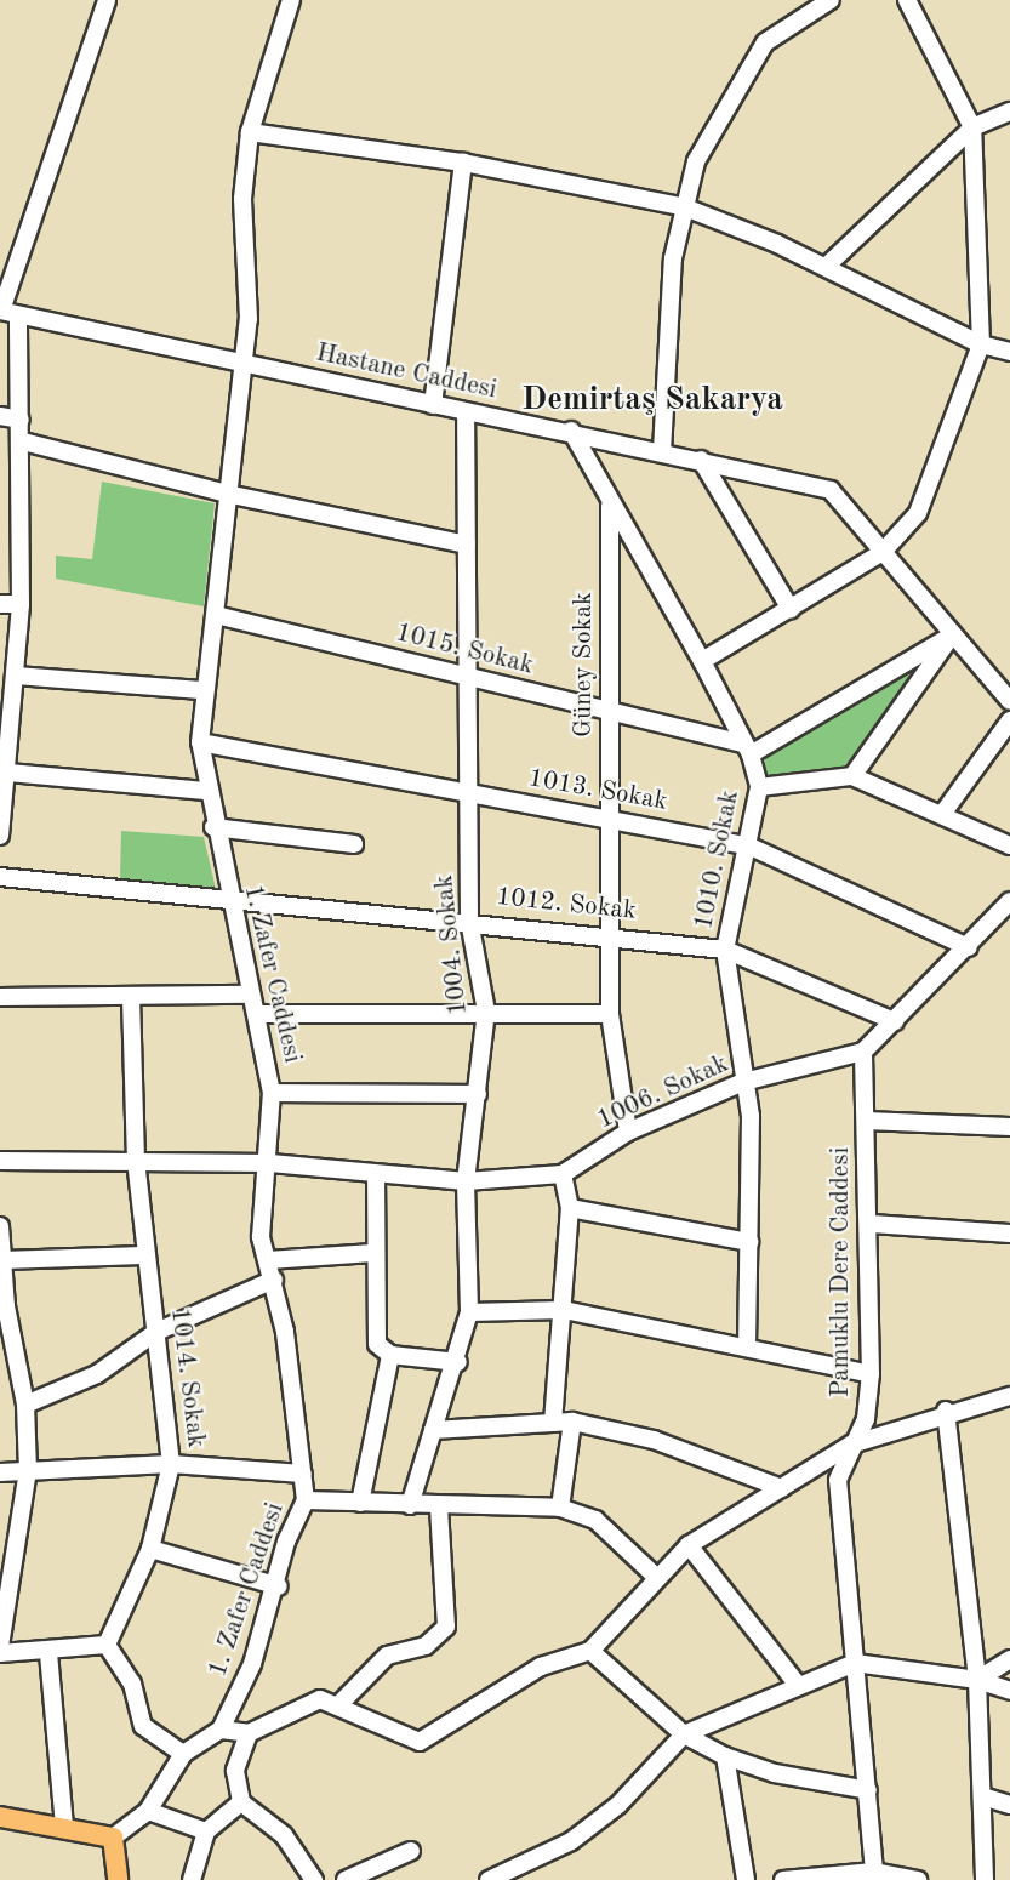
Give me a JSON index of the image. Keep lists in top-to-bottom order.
{
  "streets": {
    "street": [
      "Hastane Caddesi",
      "1015. Sokak",
      "Güney Sokak",
      "1013. Sokak",
      "1010. Sokak",
      "1012. Sokak",
      "1004. Sokak",
      "1. Zafer Caddesi",
      "1006. Sokak",
      "Pamuklu Dere Caddesi",
      "1014. Sokak"
    ]
  },
  "crossings": [
    ["Hastane Caddesi", "1010. Sokak"],
    ["Hastane Caddesi", "1004. Sokak"],
    ["Hastane Caddesi", "1. Zafer Caddesi"],
    ["1015. Sokak", "Güney Sokak"],
    ["1015. Sokak", "1010. Sokak"],
    ["1015. Sokak", "1004. Sokak"],
    ["1015. Sokak", "1. Zafer Caddesi"],
    ["Güney Sokak", "1013. Sokak"],
    ["Güney Sokak", "1010. Sokak"],
    ["Güney Sokak", "1012. Sokak"],
    ["Güney Sokak", "1006. Sokak"],
    ["1013. Sokak", "1010. Sokak"],
    ["1013. Sokak", "1004. Sokak"],
    ["1013. Sokak", "1. Zafer Caddesi"],
    ["1010. Sokak", "1012. Sokak"],
    ["1010. Sokak", "1006. Sokak"],
    ["1012. Sokak", "1004. Sokak"],
    ["1012. Sokak", "1. Zafer Caddesi"],
    ["1004. Sokak", "1006. Sokak"],
    ["1. Zafer Caddesi", "1006. Sokak"],
    ["1006. Sokak", "Pamuklu Dere Caddesi"],
    ["1006. Sokak", "1014. Sokak"]
  ],
  "districts": ["Demirtaş Sakarya"]
}
